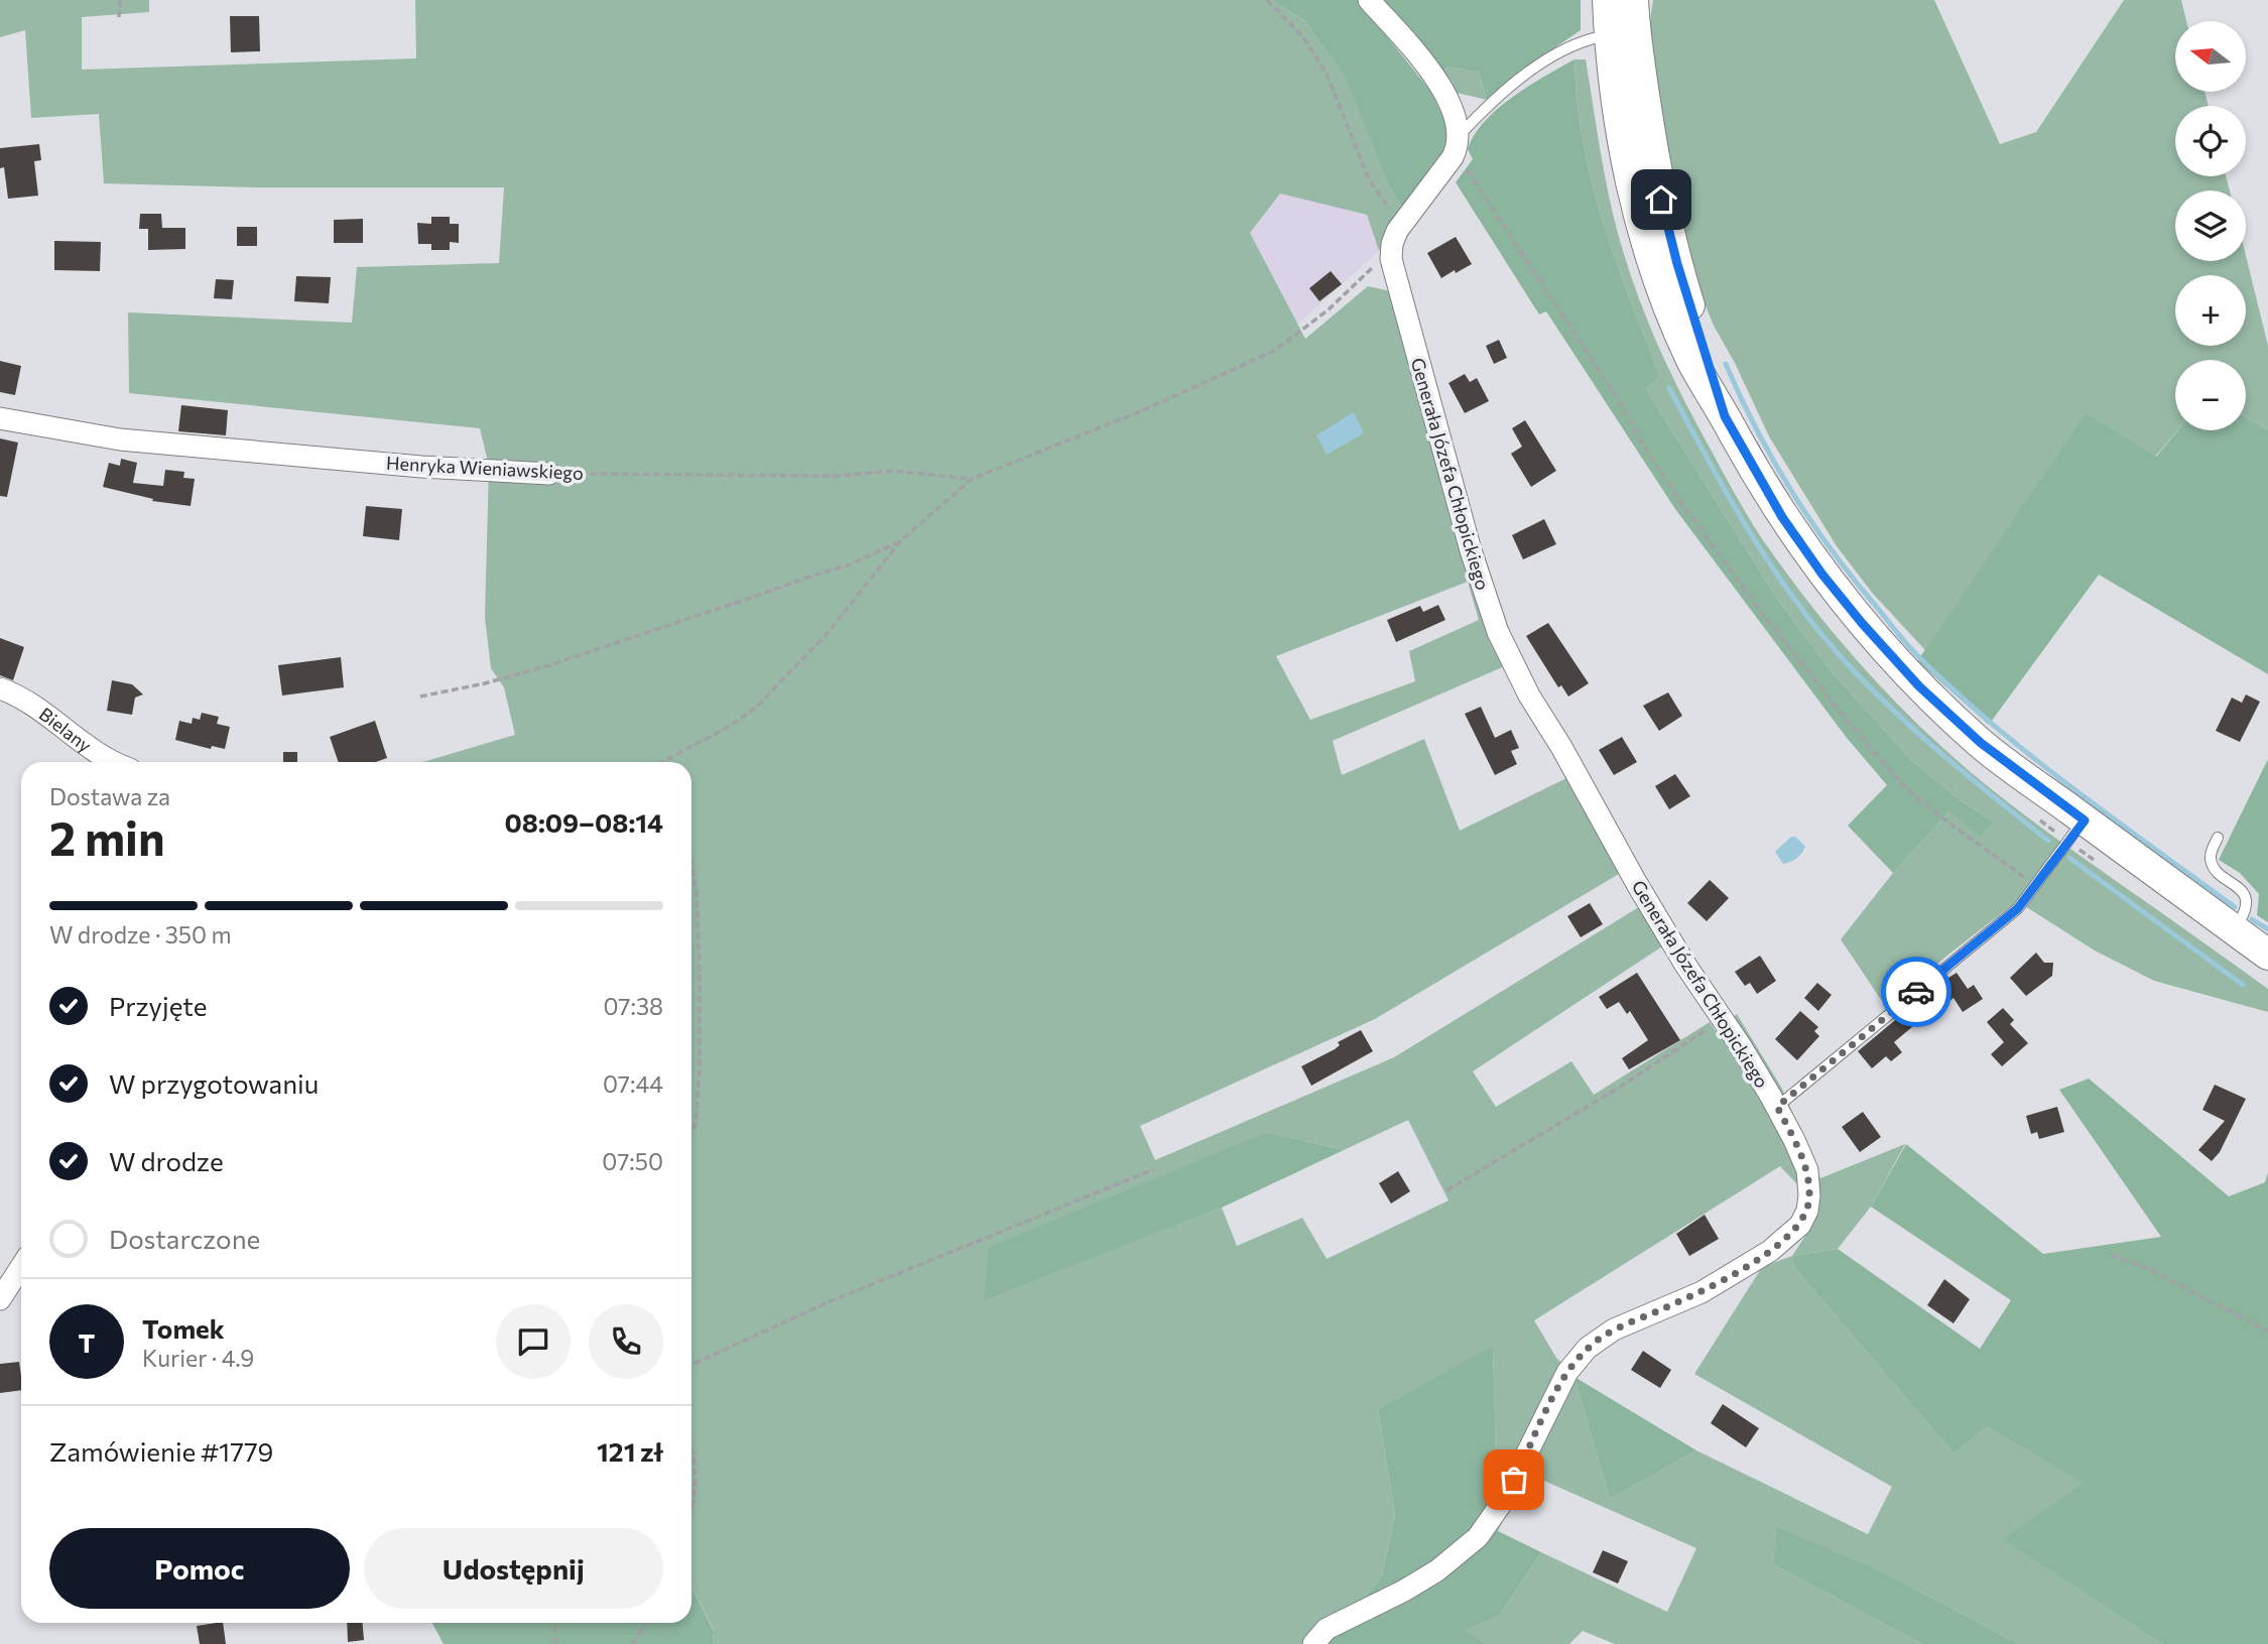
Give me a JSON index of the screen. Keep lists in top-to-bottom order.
{
  "streets": {
    "street": ["Henryka Wieniawskiego", "Generała Józefa Chłopickiego", "Bielany"]
  },
  "north": "left",
  "page": {
    "map_buttons": ["+", "−"],
    "heading": ["2 min", "Dostawa za", "08:09–08:14"],
    "panel": [
      "Tomek",
      "Kurier · 4.9",
      "Zamówienie #1779",
      "121 zł"
    ],
    "bar": "W drodze · 350 m",
    "list": [
      ["Przyjęte", "07:38"],
      ["W przygotowaniu", "07:44"],
      ["W drodze", "07:50"],
      "Dostarczone"
    ],
    "round": "T",
    "buttons": ["Pomoc", "Udostępnij"]
  }
}
